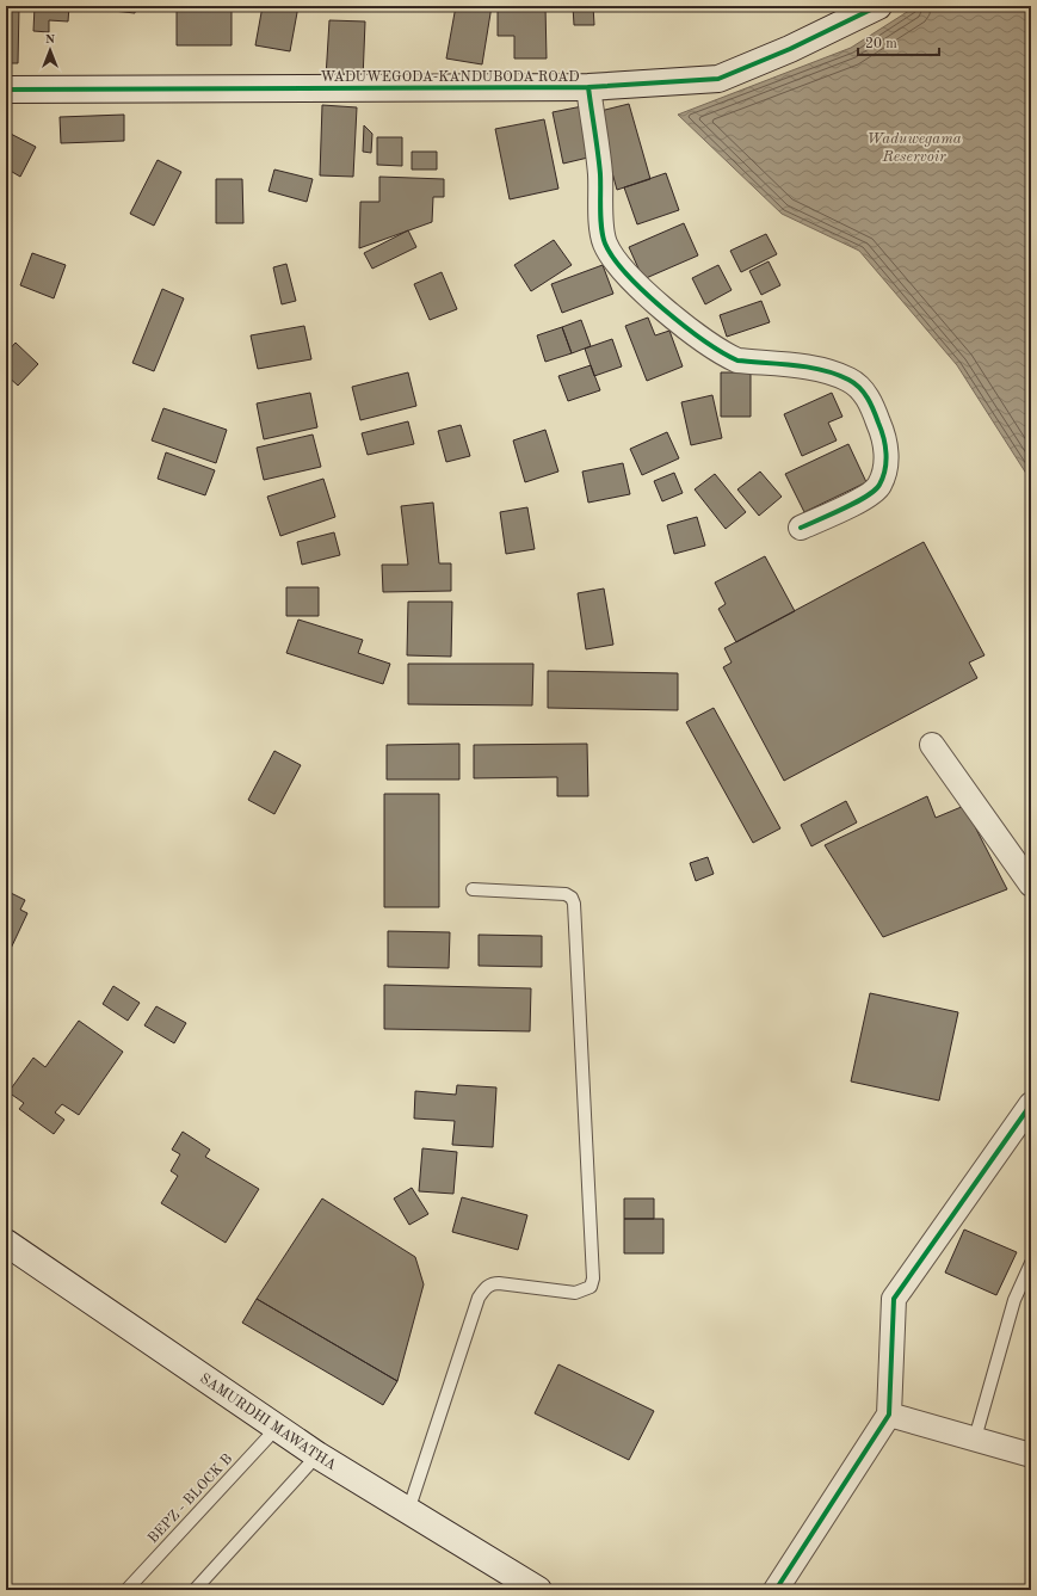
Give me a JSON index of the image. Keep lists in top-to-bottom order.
{
  "streets": {
    "street": ["WADUWEGODA-KANDUBODA ROAD", "SAMURDHI MAWATHA"],
    "lane": ["BEPZ - BLOCK B"]
  },
  "crossings": [
    ["SAMURDHI MAWATHA", "BEPZ - BLOCK B"]
  ],
  "water": ["Waduwegama Reservoir"],
  "scale_bar": "20 m",
  "north": "top"
}
